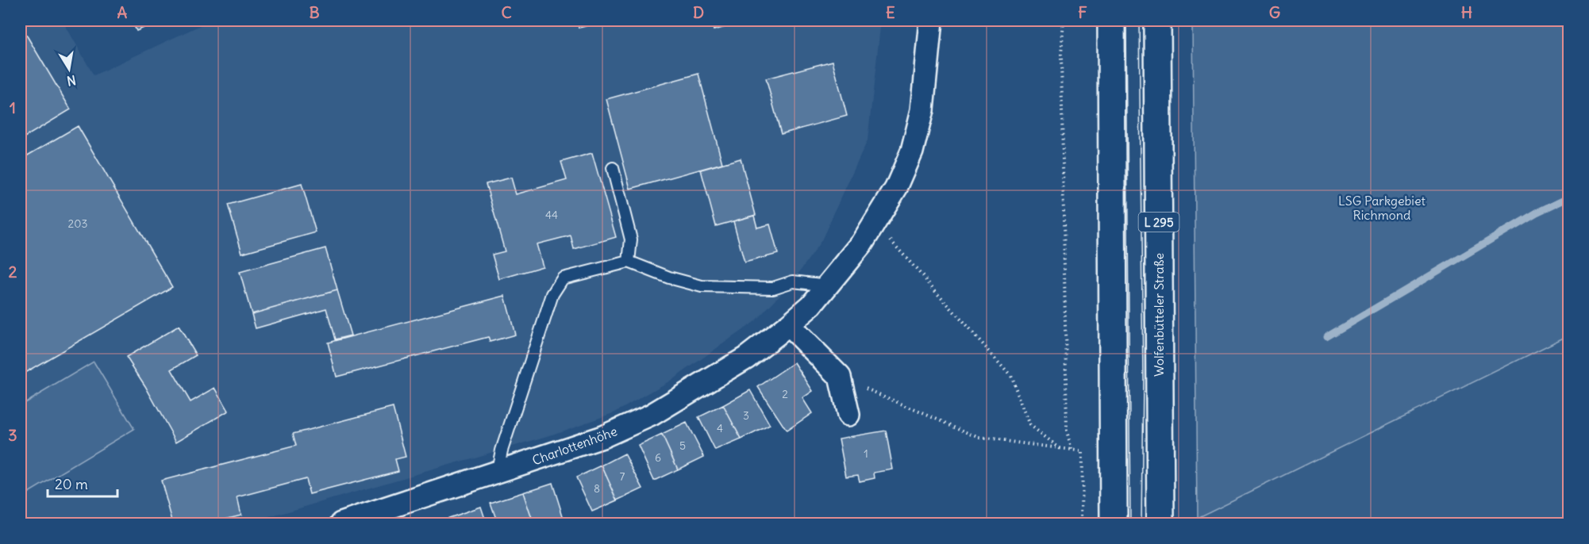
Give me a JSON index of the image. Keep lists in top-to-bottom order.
{
  "streets": {
    "main road": ["L 295", "Wolfenbütteler Straße"],
    "street": ["Charlottenhöhe"]
  },
  "parks": ["LSG Parkgebiet Richmond"],
  "house_numbers": [
    "44",
    "203",
    "2",
    "3",
    "4",
    "5",
    "1",
    "6",
    "7",
    "8"
  ],
  "scale_bar": "20 m",
  "north": "bottom",
  "grid": {
    "columns": [
      "A",
      "B",
      "C",
      "D",
      "E",
      "F",
      "G",
      "H"
    ],
    "rows": ["1", "2", "3"]
  }
}
